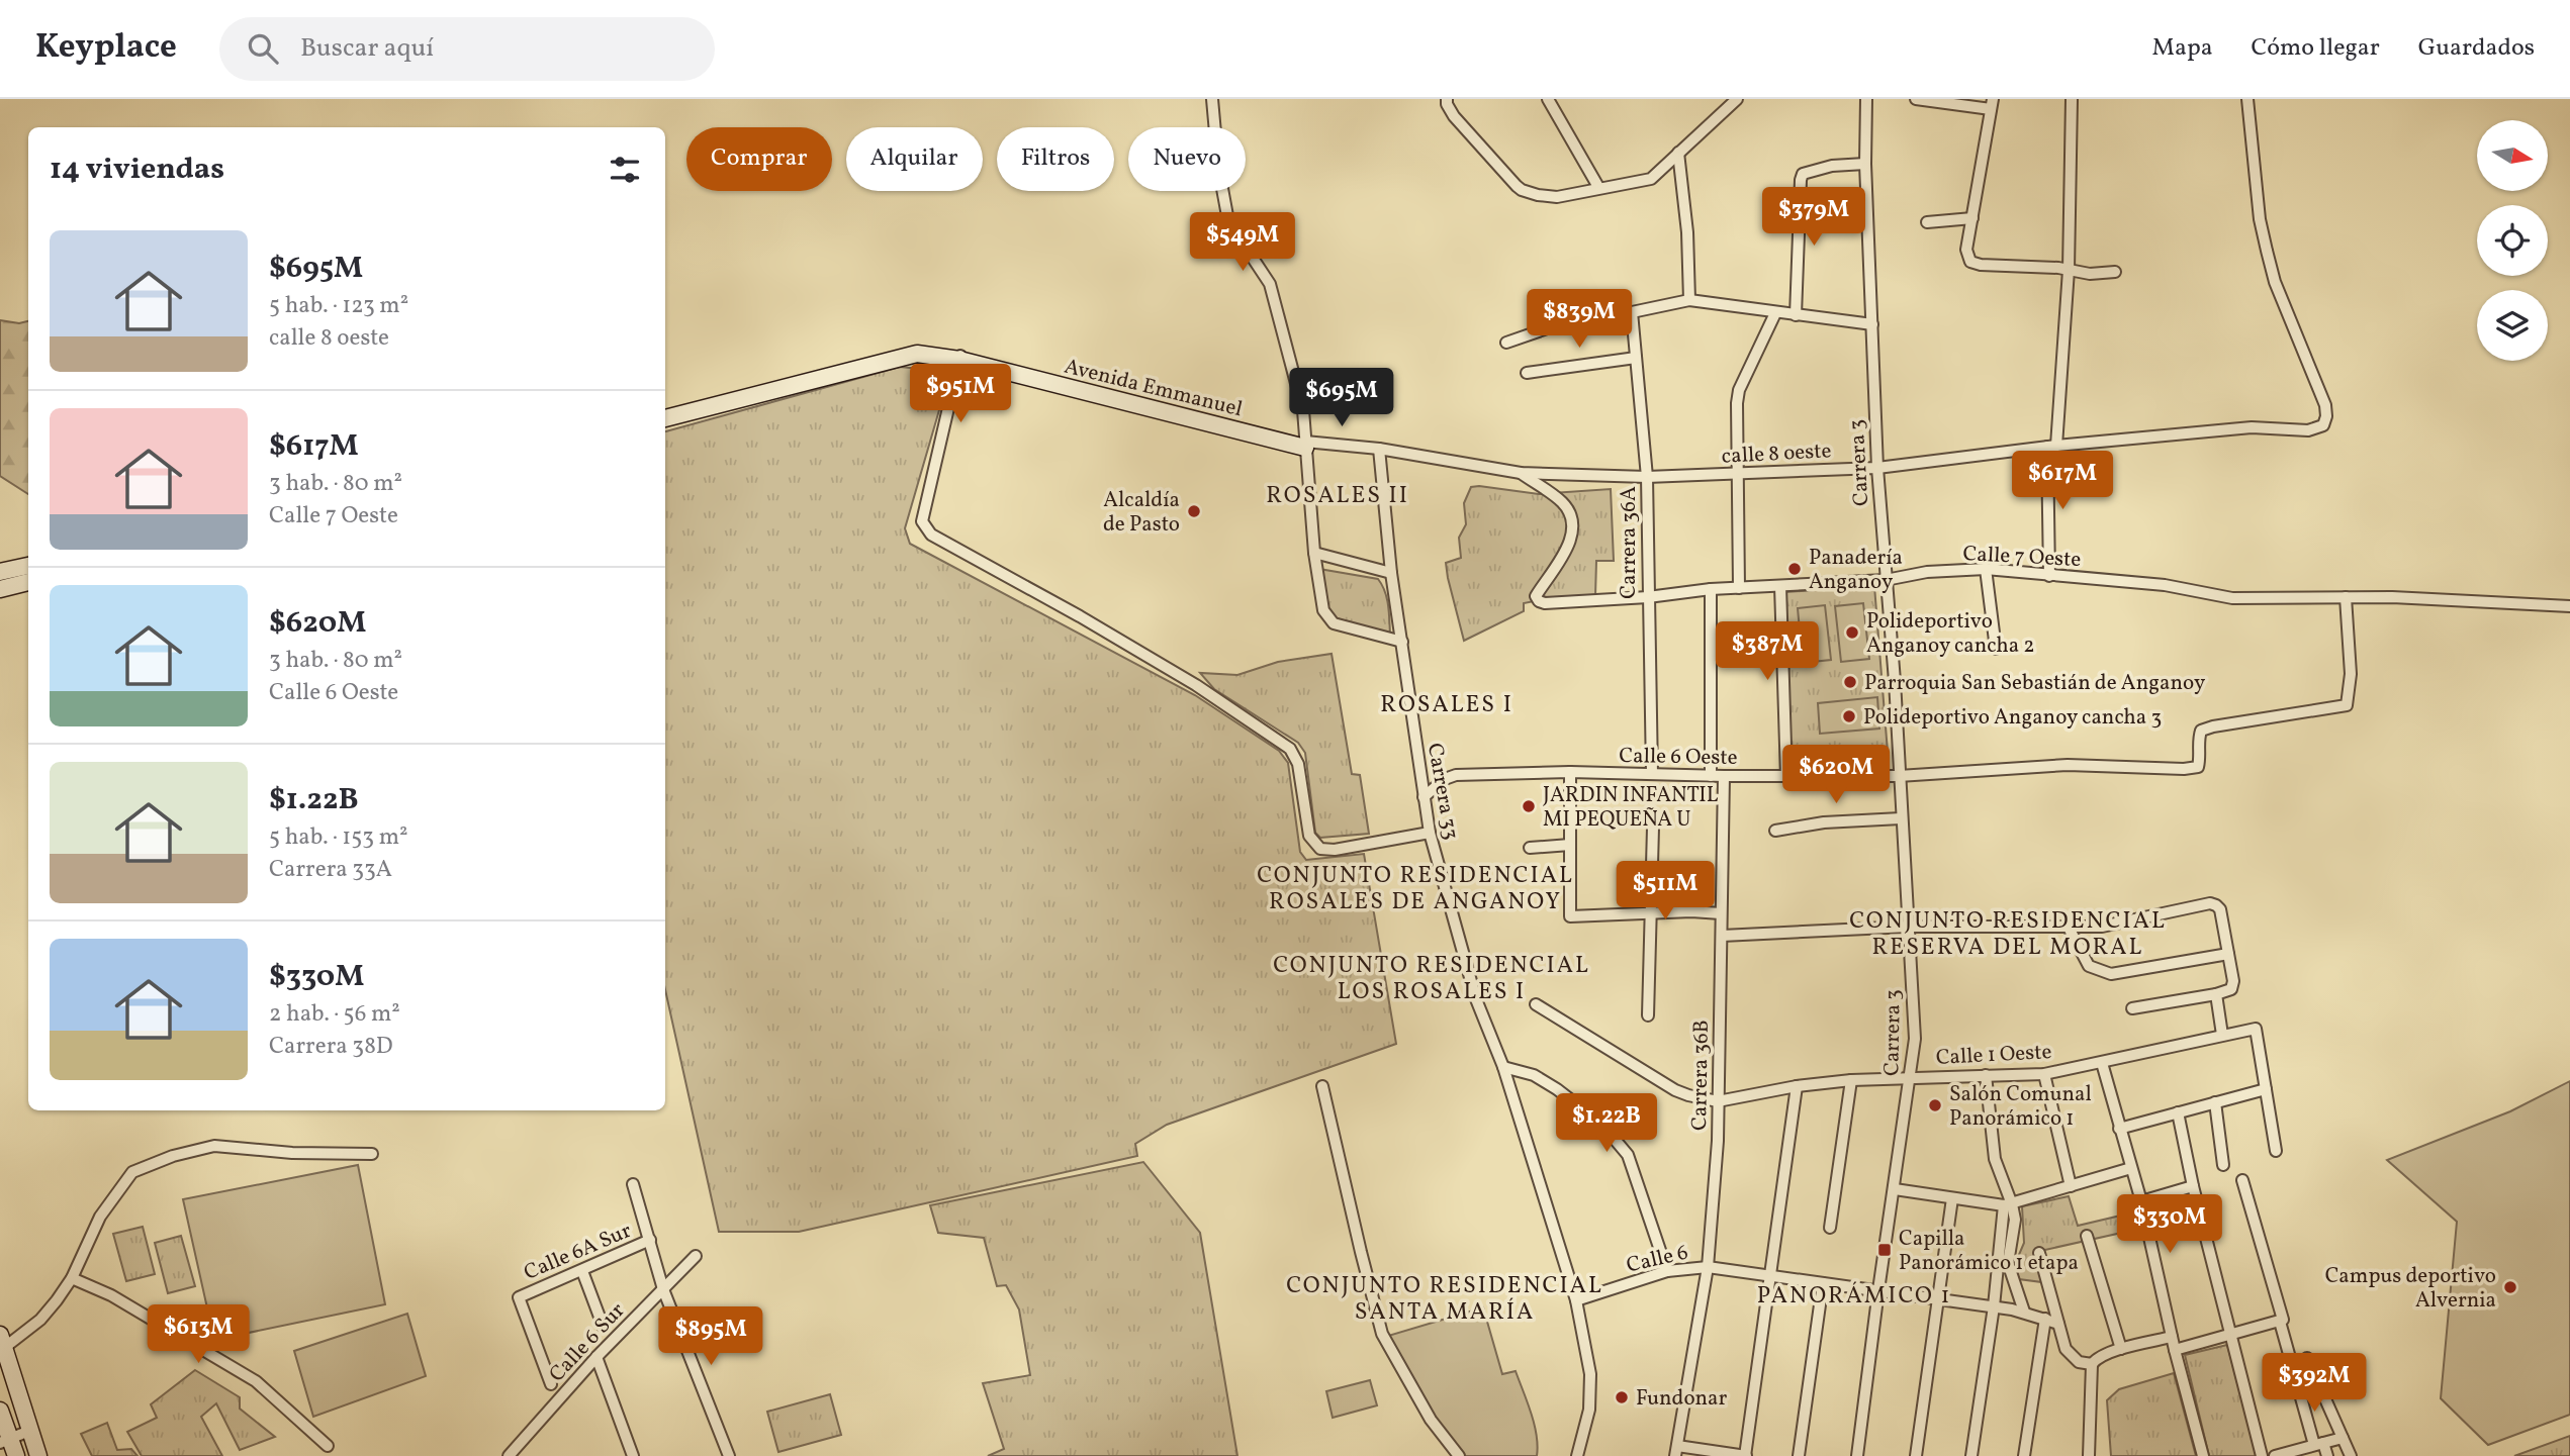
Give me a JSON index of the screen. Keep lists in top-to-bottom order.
{
  "streets": {
    "street": [
      "Avenida Emmanuel",
      "calle 8 oeste",
      "Carrera 3",
      "Carrera 36A",
      "Calle 7 Oeste",
      "Calle 6 Oeste",
      "Carrera 33",
      "Calle 1 Oeste",
      "Carrera 36B",
      "Calle 6A Sur",
      "Calle 6",
      "Calle 6 Sur"
    ]
  },
  "crossings": [
    ["Avenida Emmanuel", "calle 8 oeste"],
    ["calle 8 oeste", "Carrera 3"],
    ["calle 8 oeste", "Carrera 36A"],
    ["calle 8 oeste", "Calle 7 Oeste"],
    ["calle 8 oeste", "Carrera 33"],
    ["Carrera 3", "Calle 7 Oeste"],
    ["Carrera 3", "Calle 6 Oeste"],
    ["Carrera 3", "Calle 1 Oeste"],
    ["Carrera 3", "Calle 6"],
    ["Carrera 36A", "Calle 7 Oeste"],
    ["Carrera 36A", "Calle 6 Oeste"],
    ["Calle 7 Oeste", "Calle 6 Oeste"],
    ["Calle 6 Oeste", "Carrera 33"],
    ["Calle 6 Oeste", "Carrera 36B"],
    ["Carrera 33", "Calle 6"],
    ["Calle 1 Oeste", "Carrera 36B"],
    ["Carrera 36B", "Calle 6"]
  ],
  "districts": [
    "ROSALES II",
    "ROSALES I",
    "CONJUNTO RESIDENCIAL ROSALES DE ANGANOY",
    "CONJUNTO RESIDENCIAL RESERVA DEL MORAL",
    "CONJUNTO RESIDENCIAL LOS ROSALES I",
    "CONJUNTO RESIDENCIAL SANTA MARÍA",
    "PANORÁMICO 1"
  ],
  "places": {
    "other": [
      "Alcaldía de Pasto",
      "Panadería Anganoy",
      "Polideportivo Anganoy cancha 2",
      "Parroquia San Sebastián de Anganoy",
      "Polideportivo Anganoy cancha 3",
      "JARDIN INFANTIL MI PEQUEÑA U",
      "Salón Comunal Panorámico 1",
      "Campus deportivo Alvernia",
      "Fundonar"
    ],
    "transit": ["Capilla Panorámico 1 etapa"]
  },
  "north": "right",
  "page": {
    "header": "Keyplace",
    "search": "Buscar aquí",
    "nav": ["Mapa", "Cómo llegar", "Guardados"],
    "chip": [
      "Comprar",
      "Alquilar",
      "Filtros",
      "Nuevo"
    ],
    "heading": "14 viviendas",
    "price": [
      "$379M",
      "$549M",
      "$839M",
      "$951M",
      "$695M",
      "$617M",
      "$387M",
      "$620M",
      "$511M",
      "$1.22B",
      "$330M",
      "$613M",
      "$895M",
      "$392M"
    ],
    "list": [
      {
        "name": "$695M",
        "note": "5 hab. · 123 m² · calle 8 oeste"
      },
      {
        "name": "$617M",
        "note": "3 hab. · 80 m² · Calle 7 Oeste"
      },
      {
        "name": "$620M",
        "note": "3 hab. · 80 m² · Calle 6 Oeste"
      },
      {
        "name": "$1.22B",
        "note": "5 hab. · 153 m² · Carrera 33A"
      },
      {
        "name": "$330M",
        "note": "2 hab. · 56 m² · Carrera 38D"
      }
    ]
  }
}
